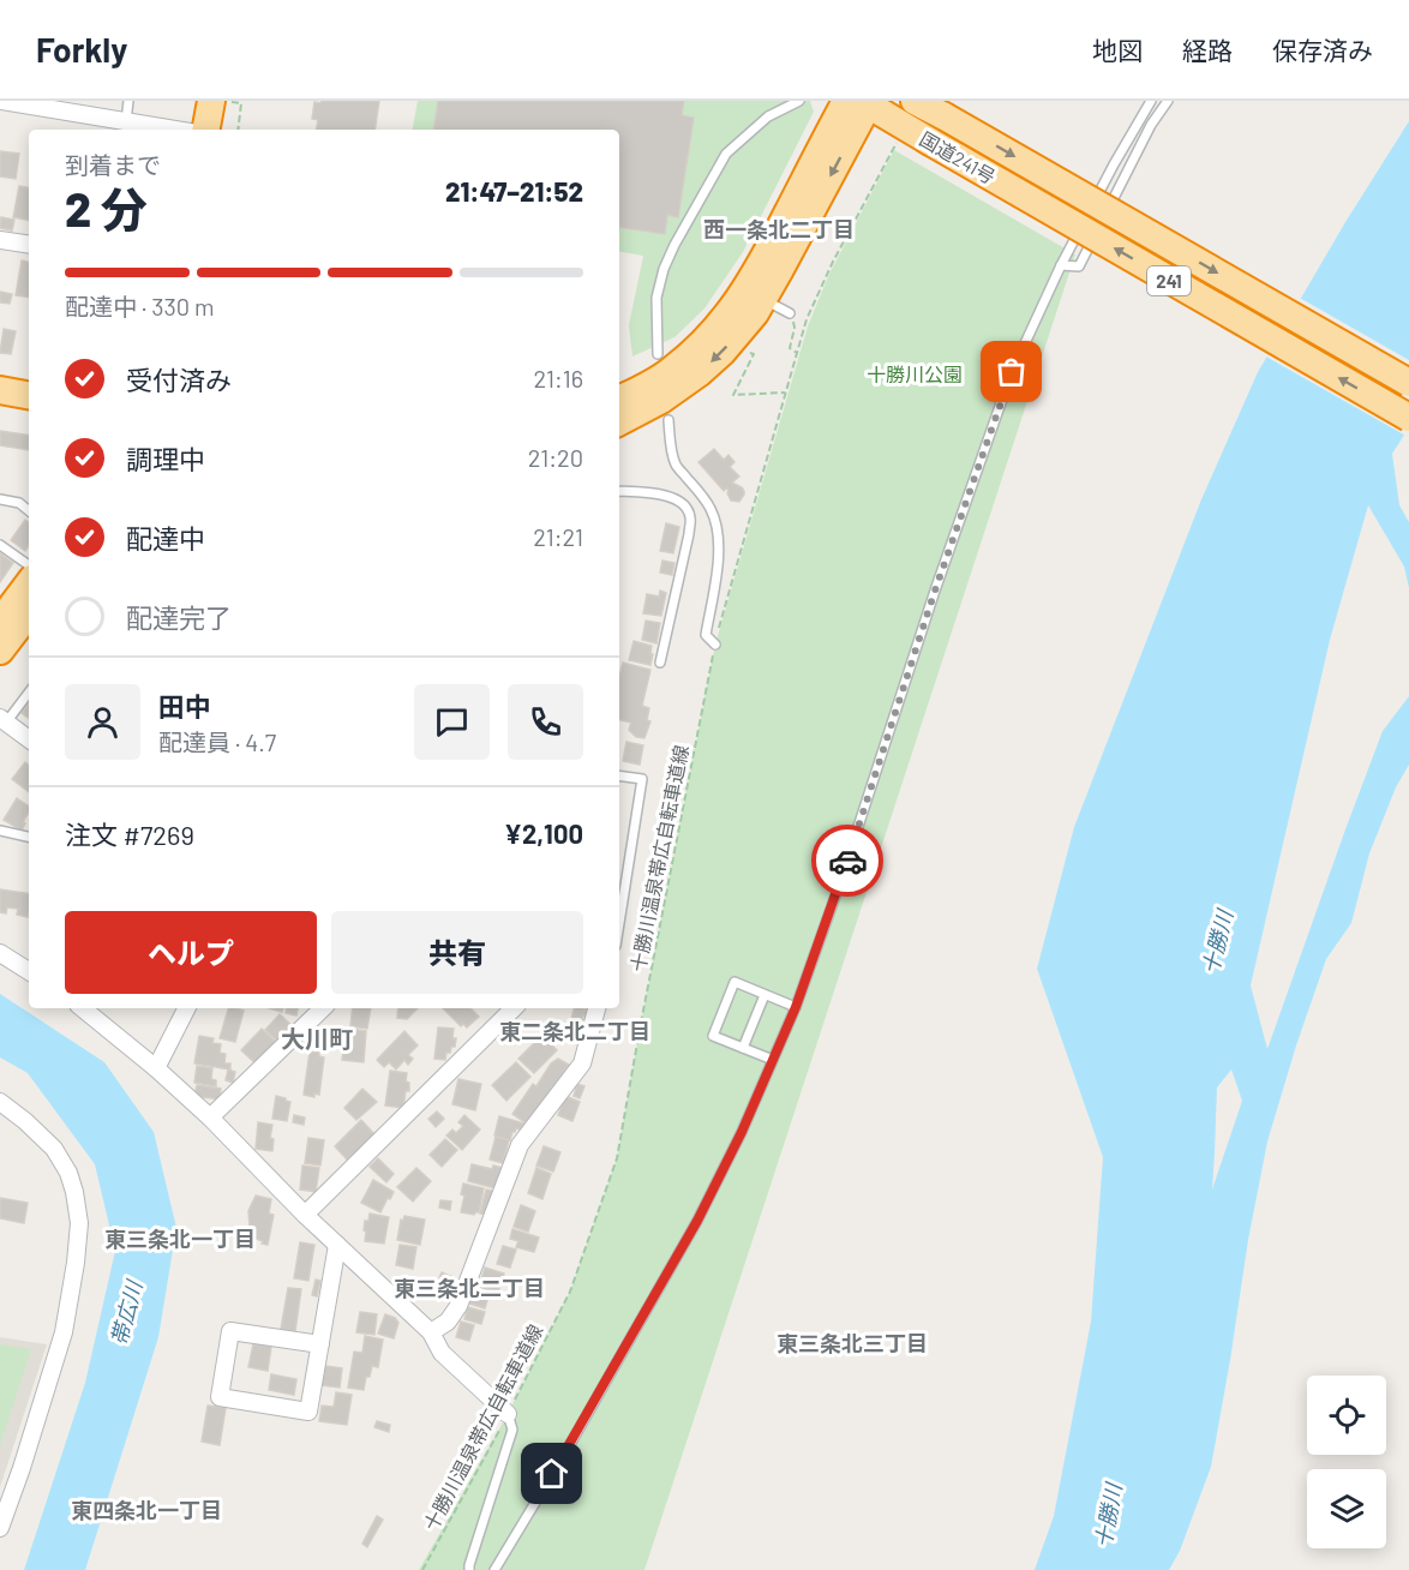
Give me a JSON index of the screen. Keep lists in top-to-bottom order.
{
  "streets": {
    "highway": ["国道241号", "241"],
    "path": ["十勝川温泉帯広自転車道線"]
  },
  "districts": [
    "西一条北二丁目",
    "東二条北二丁目",
    "大川町",
    "東三条北一丁目",
    "東三条北二丁目",
    "東三条北三丁目",
    "東四条北一丁目"
  ],
  "water": ["十勝川", "帯広川"],
  "parks": ["十勝川公園"],
  "page": {
    "header": "Forkly",
    "nav": ["地図", "経路", "保存済み"],
    "heading": ["2 分", "到着まで", "21:47–21:52"],
    "panel": [
      "田中",
      "配達員 · 4.7",
      "注文 #7269",
      "¥2,100"
    ],
    "bar": "配達中 · 330 m",
    "list": [
      ["受付済み", "21:16"],
      ["調理中", "21:20"],
      ["配達中", "21:21"],
      "配達完了"
    ],
    "buttons": ["ヘルプ", "共有"]
  }
}
